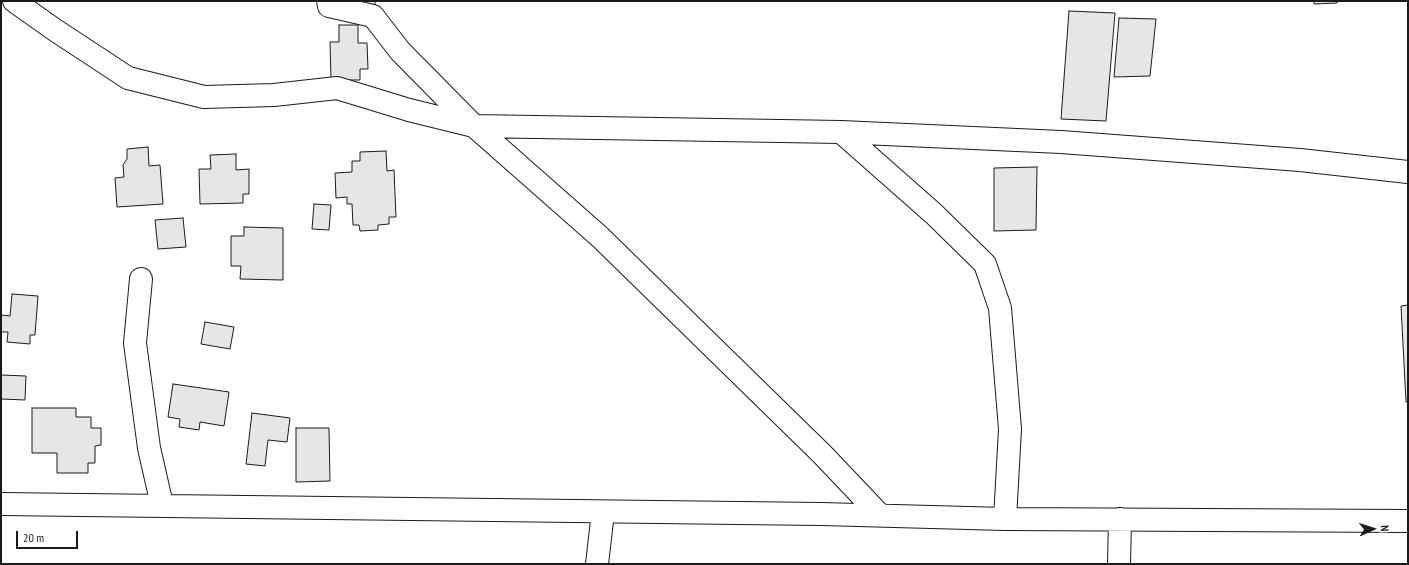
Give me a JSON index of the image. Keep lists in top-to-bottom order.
{
  "scale_bar": "20 m",
  "north": "right"
}
